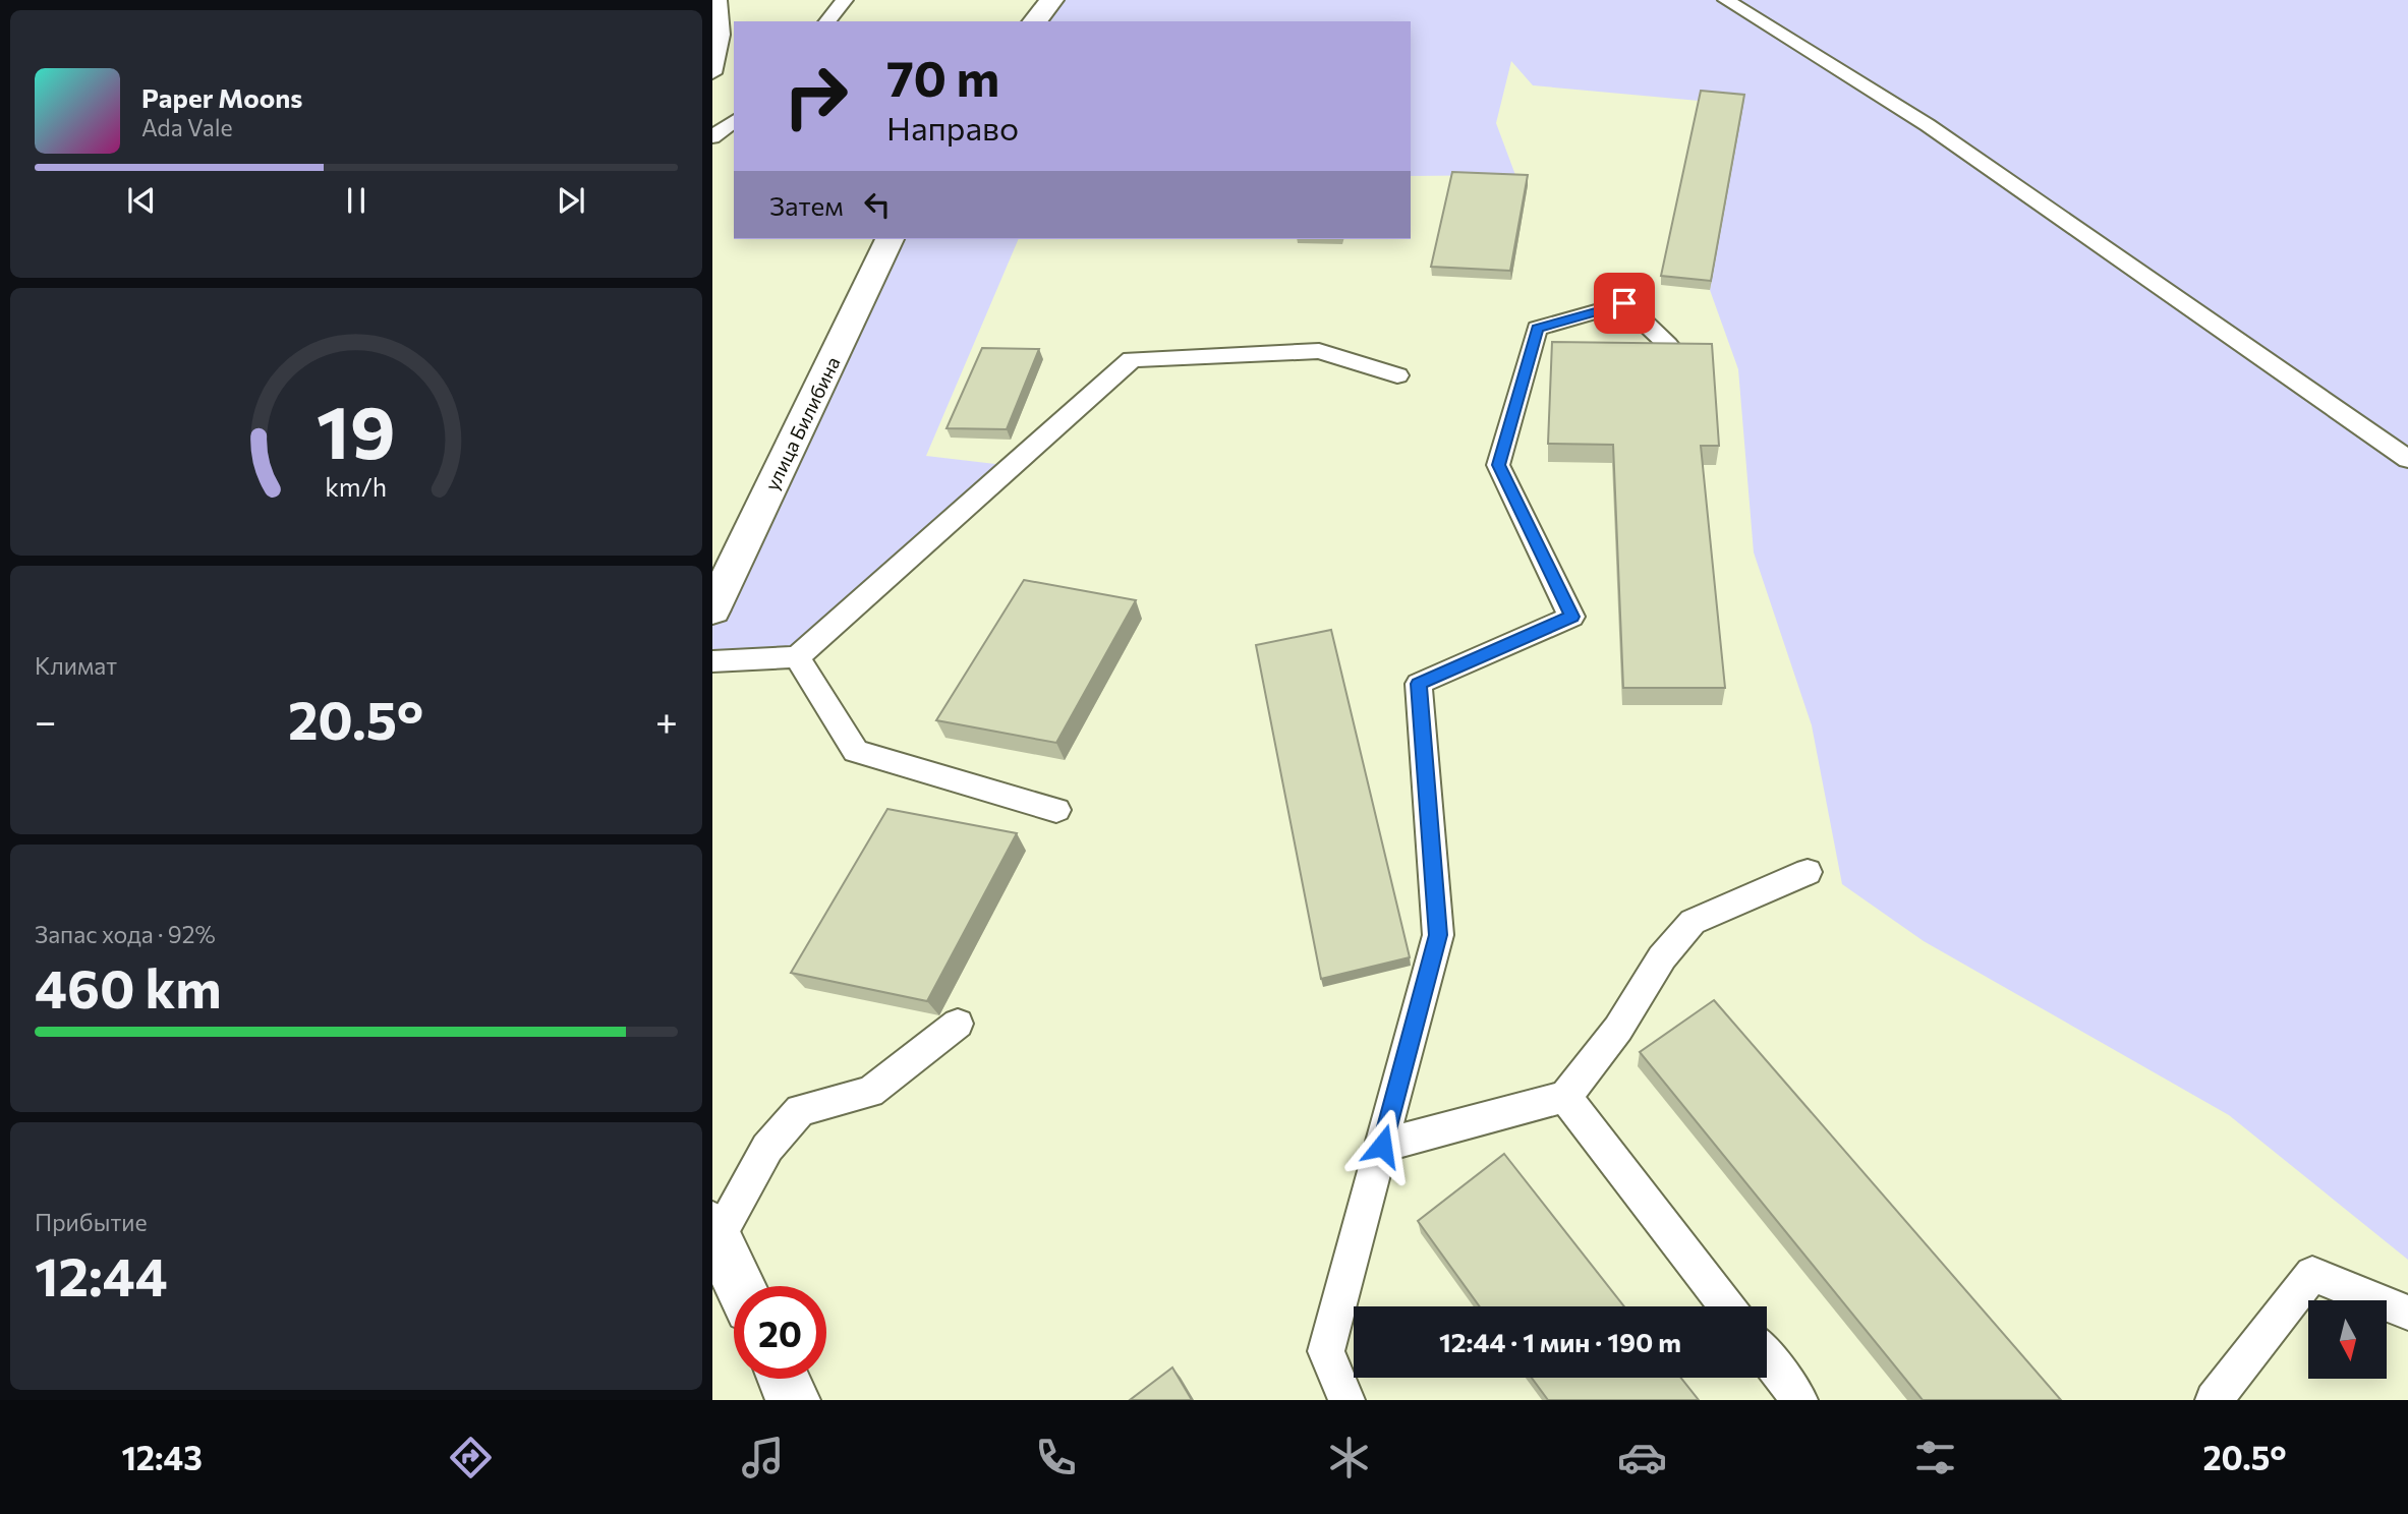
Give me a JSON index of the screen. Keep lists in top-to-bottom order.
{
  "streets": {
    "street": ["улица Билибина"]
  },
  "north": "bottom",
  "page": {
    "turn": ["70 m", "Направо"],
    "song": ["Paper Moons", "Ada Vale"],
    "then": "Затем",
    "tile": [
      "Климат",
      ["Запас хода · 92%", "460 km"],
      ["Прибытие", "12:44"]
    ],
    "heat": ["−", "20.5°", "+"],
    "limit": "20",
    "trip": "12:44 · 1 мин · 190 m",
    "tabs": ["12:43", "20.5°"],
    "gauge": ["19", "km/h"]
  }
}
